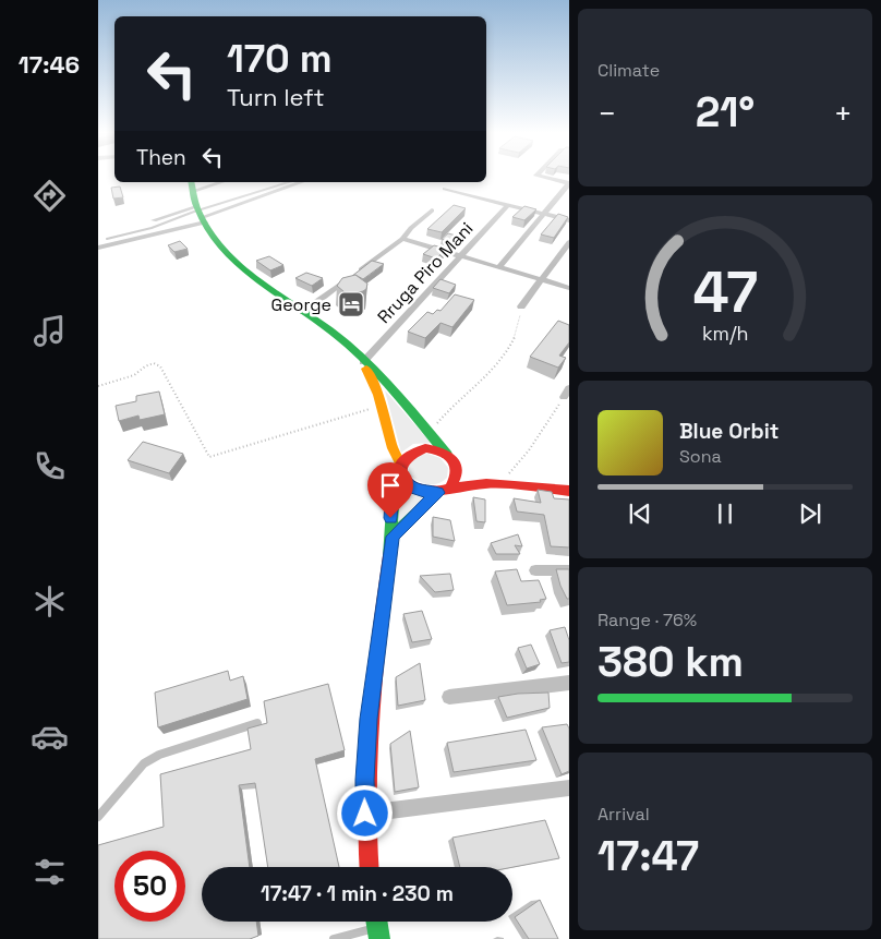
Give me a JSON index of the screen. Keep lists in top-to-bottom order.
{
  "streets": {
    "street": ["Rruga Piro Mani"]
  },
  "places": {
    "hotel": ["George"]
  },
  "page": {
    "tabs": "17:46",
    "tile": [
      "Climate",
      ["Range · 76%", "380 km"],
      ["Arrival", "17:47"]
    ],
    "turn": ["170 m", "Turn left"],
    "heat": ["−", "21°", "+"],
    "then": "Then",
    "song": ["Blue Orbit", "Sona"],
    "limit": "50",
    "trip": "17:47 · 1 min · 230 m",
    "gauge": ["47", "km/h"]
  }
}
